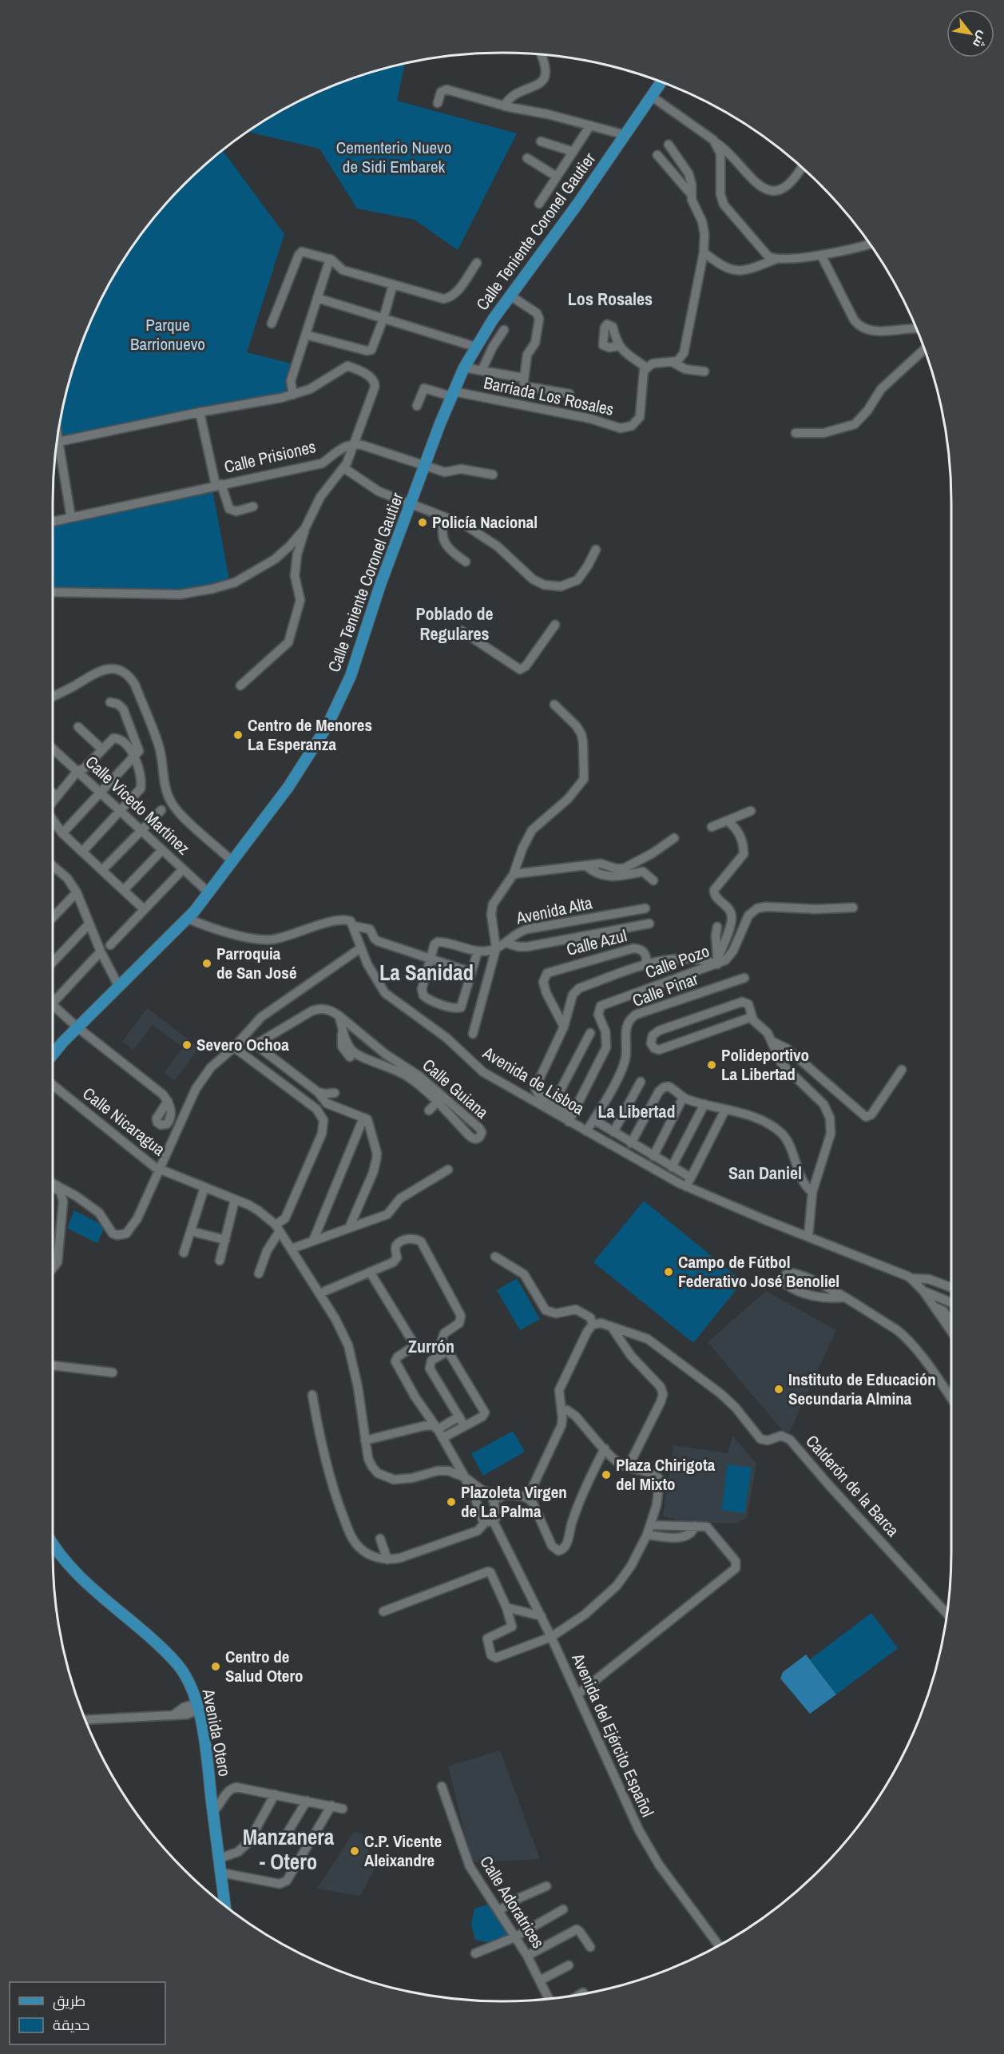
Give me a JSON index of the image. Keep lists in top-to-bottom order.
{
  "streets": {
    "main road": ["Calle Teniente Coronel Gautier", "Avenida Otero"],
    "street": [
      "Barriada Los Rosales",
      "Calle Prisiones",
      "Calle Vicedo Martinez",
      "Avenida Alta",
      "Calle Azul",
      "Calle Pozo",
      "Calle Pinar",
      "Avenida de Lisboa",
      "Calle Guiana",
      "Calle Nicaragua",
      "Calderón de la Barca",
      "Avenida del Ejército Español",
      "Calle Adoratrices"
    ]
  },
  "crossings": [
    ["Calle Teniente Coronel Gautier", "Barriada Los Rosales"],
    ["Calle Teniente Coronel Gautier", "Calle Vicedo Martinez"],
    ["Calle Pozo", "Avenida de Lisboa"]
  ],
  "districts": [
    "Los Rosales",
    "Poblado de Regulares",
    "La Sanidad",
    "La Libertad",
    "San Daniel",
    "Zurrón",
    "Manzanera - Otero"
  ],
  "parks": ["Cementerio Nuevo de Sidi Embarek", "Parque Barrionuevo"],
  "places": [
    "Policía Nacional",
    "Centro de Menores La Esperanza",
    "Parroquia de San José",
    "Severo Ochoa",
    "Polideportivo La Libertad",
    "Campo de Fútbol Federativo José Benoliel",
    "Instituto de Educación Secundaria Almina",
    "Plaza Chirigota del Mixto",
    "Plazoleta Virgen de La Palma",
    "Centro de Salud Otero",
    "C.P. Vicente Aleixandre"
  ],
  "legend": ["طريق", "حديقة"],
  "north": "bottom right"
}
